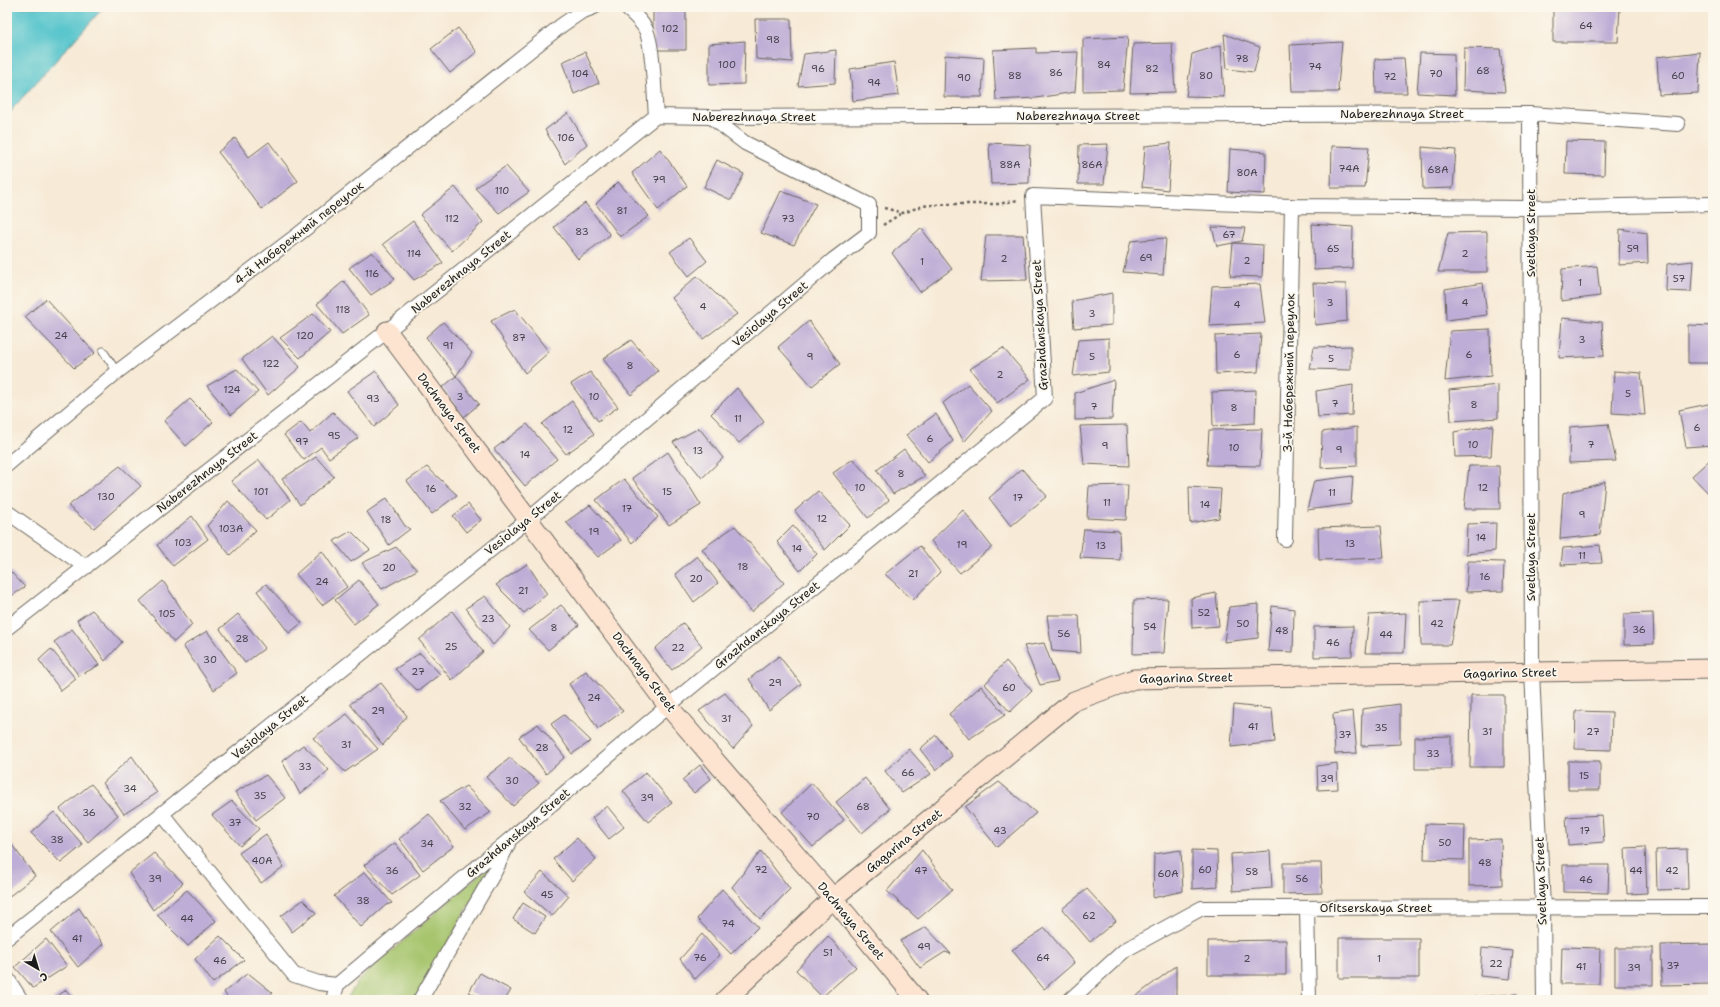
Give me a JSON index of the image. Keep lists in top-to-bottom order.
{
  "streets": {
    "main road": ["Dachnaya Street", "Gagarina Street"],
    "street": [
      "Naberezhnaya Street",
      "4-й Набережный переулок",
      "Svetlaya Street",
      "Vesiolaya Street",
      "Grazhdanskaya Street",
      "3-й Набережный переулок",
      "Ofitserskaya Street"
    ]
  },
  "crossings": [
    ["Naberezhnaya Street", "Svetlaya Street"],
    ["Naberezhnaya Street", "Dachnaya Street"],
    ["Svetlaya Street", "Gagarina Street"],
    ["Svetlaya Street", "Ofitserskaya Street"],
    ["Vesiolaya Street", "Dachnaya Street"],
    ["Grazhdanskaya Street", "Dachnaya Street"],
    ["Dachnaya Street", "Gagarina Street"]
  ],
  "house_numbers": [
    "64",
    "102",
    "98",
    "78",
    "100",
    "84",
    "74",
    "96",
    "82",
    "68",
    "86",
    "104",
    "70",
    "88",
    "80",
    "60",
    "72",
    "90",
    "94",
    "106",
    "88А",
    "86А",
    "74А",
    "68А",
    "80А",
    "79",
    "110",
    "81",
    "112",
    "73",
    "83",
    "67",
    "65",
    "59",
    "114",
    "2",
    "69",
    "2",
    "2",
    "1",
    "116",
    "57",
    "1",
    "3",
    "4",
    "4",
    "4",
    "118",
    "3",
    "24",
    "120",
    "87",
    "3",
    "91",
    "6",
    "6",
    "9",
    "5",
    "5",
    "122",
    "8",
    "2",
    "124",
    "5",
    "3",
    "10",
    "93",
    "7",
    "8",
    "7",
    "8",
    "11",
    "6",
    "12",
    "95",
    "6",
    "97",
    "10",
    "7",
    "9",
    "10",
    "9",
    "13",
    "14",
    "8",
    "10",
    "12",
    "16",
    "101",
    "15",
    "11",
    "130",
    "17",
    "11",
    "14",
    "17",
    "9",
    "12",
    "18",
    "103А",
    "19",
    "14",
    "103",
    "13",
    "19",
    "13",
    "14",
    "11",
    "18",
    "20",
    "21",
    "16",
    "20",
    "24",
    "21",
    "52",
    "105",
    "23",
    "50",
    "42",
    "54",
    "8",
    "36",
    "48",
    "56",
    "44",
    "28",
    "46",
    "25",
    "22",
    "30",
    "27",
    "29",
    "60",
    "24",
    "29",
    "31",
    "41",
    "35",
    "31",
    "27",
    "37",
    "31",
    "28",
    "33",
    "33",
    "66",
    "15",
    "39",
    "30",
    "34",
    "35",
    "39",
    "32",
    "68",
    "36",
    "70",
    "37",
    "43",
    "17",
    "38",
    "50",
    "34",
    "40А",
    "48",
    "72",
    "60",
    "36",
    "47",
    "44",
    "42",
    "58",
    "60А",
    "39",
    "56",
    "46",
    "45",
    "38",
    "62",
    "44",
    "74",
    "41",
    "49",
    "51",
    "76",
    "64",
    "2",
    "1",
    "46",
    "22",
    "37",
    "41",
    "39"
  ],
  "north": "bottom right"
}
